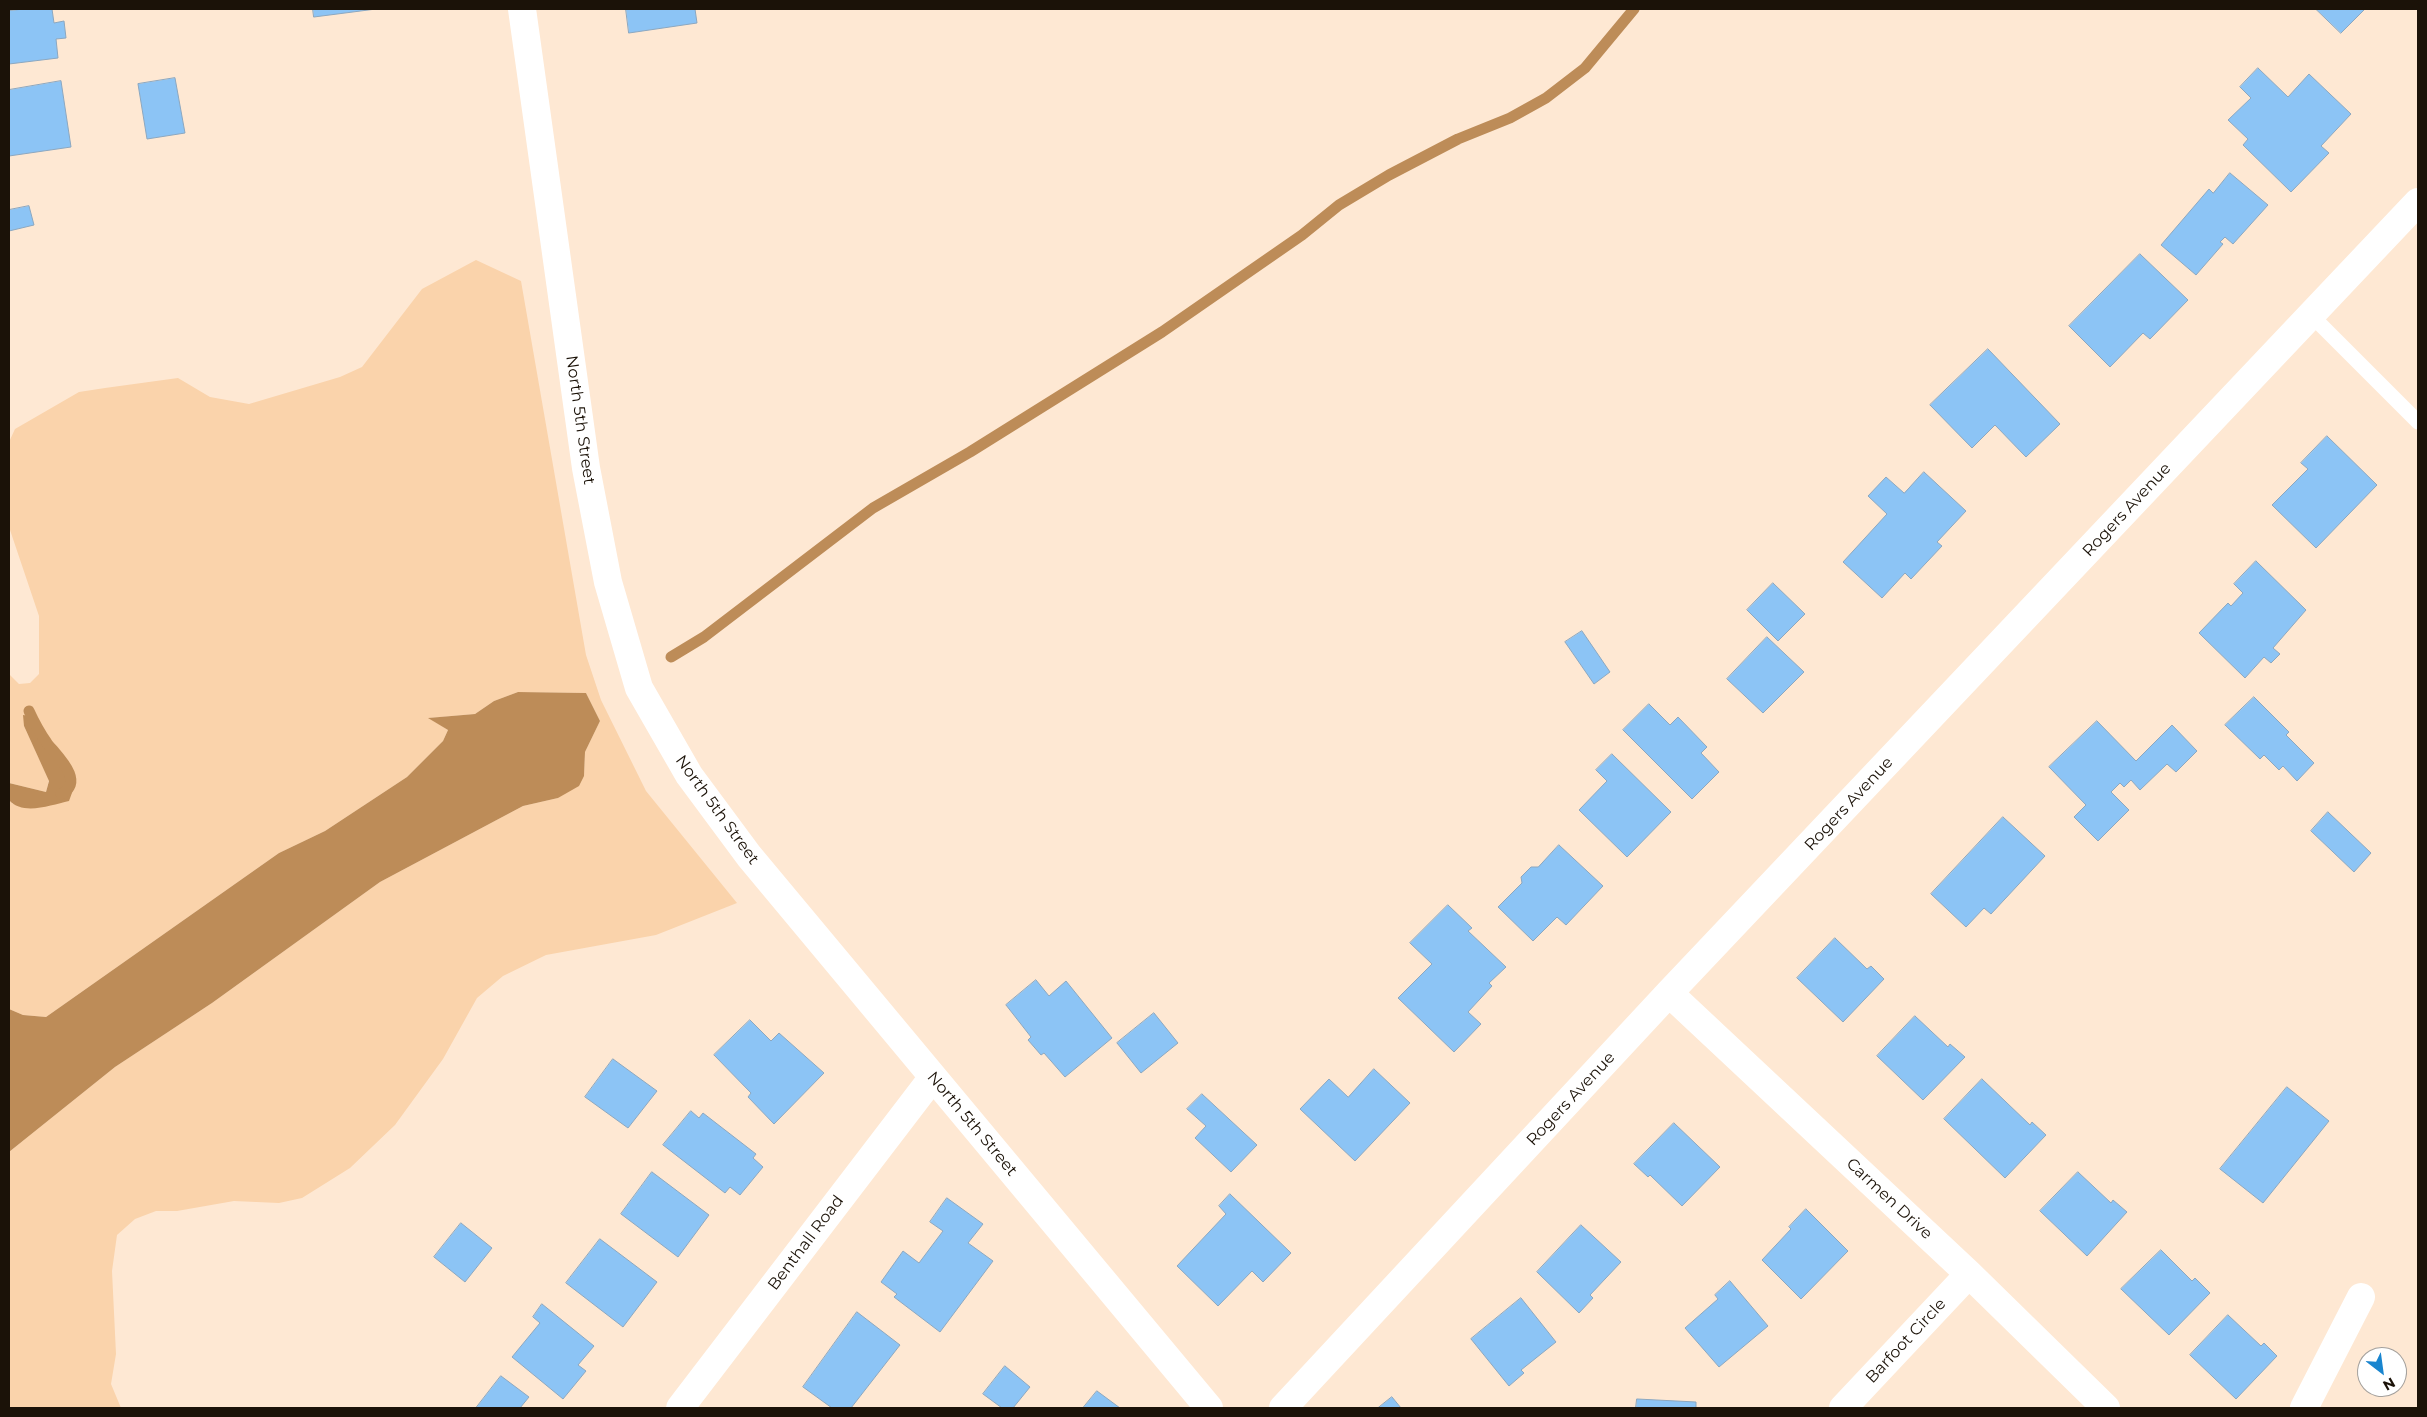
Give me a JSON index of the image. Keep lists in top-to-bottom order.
{
  "streets": {
    "street": [
      "North 5th Street",
      "Rogers Avenue",
      "Carmen Drive",
      "Benthall Road",
      "Barfoot Circle"
    ]
  },
  "crossings": [
    ["North 5th Street", "Benthall Road"],
    ["Rogers Avenue", "Carmen Drive"],
    ["Carmen Drive", "Barfoot Circle"]
  ],
  "north": "bottom right"
}
